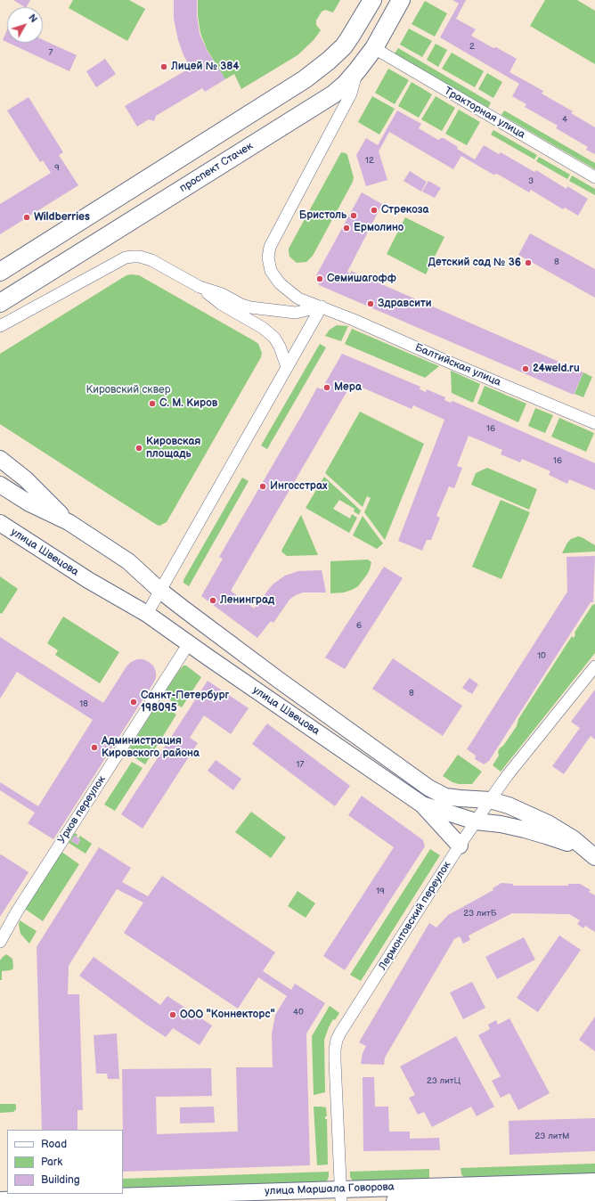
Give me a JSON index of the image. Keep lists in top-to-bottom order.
{
  "streets": {
    "main road": ["проспект Стачек"],
    "street": [
      "Тракторная улица",
      "Балтийская улица",
      "улица Швецова",
      "Урхов переулок",
      "Лермонтовский переулок",
      "улица Маршала Говорова"
    ]
  },
  "crossings": [
    ["Тракторная улица", "проспект Стачек"],
    ["проспект Стачек", "Балтийская улица"],
    ["улица Швецова", "Урхов переулок"],
    ["улица Швецова", "Лермонтовский переулок"],
    ["Лермонтовский переулок", "улица Маршала Говорова"]
  ],
  "parks": ["Кировский сквер"],
  "places": [
    "Лицей № 384",
    "Стрекоза",
    "Бристоль",
    "Wildberries",
    "Ермолино",
    "Детский сад № 36",
    "Семишагофф",
    "Здравсити",
    "24weld.ru",
    "Мера",
    "С. М. Киров",
    "Кировская площадь",
    "Ингосстрах",
    "Ленинград",
    "Санкт-Петербург 198095",
    "Администрация Кировского района",
    "ООО \"Коннекторс\""
  ],
  "house_numbers": [
    "2",
    "7",
    "4",
    "12",
    "9",
    "3",
    "8",
    "16",
    "16",
    "6",
    "10",
    "8",
    "18",
    "17",
    "19",
    "23 литБ",
    "40",
    "23 литЦ",
    "23 литМ"
  ],
  "legend": ["Road", "Park", "Building"],
  "north": "top right"
}
